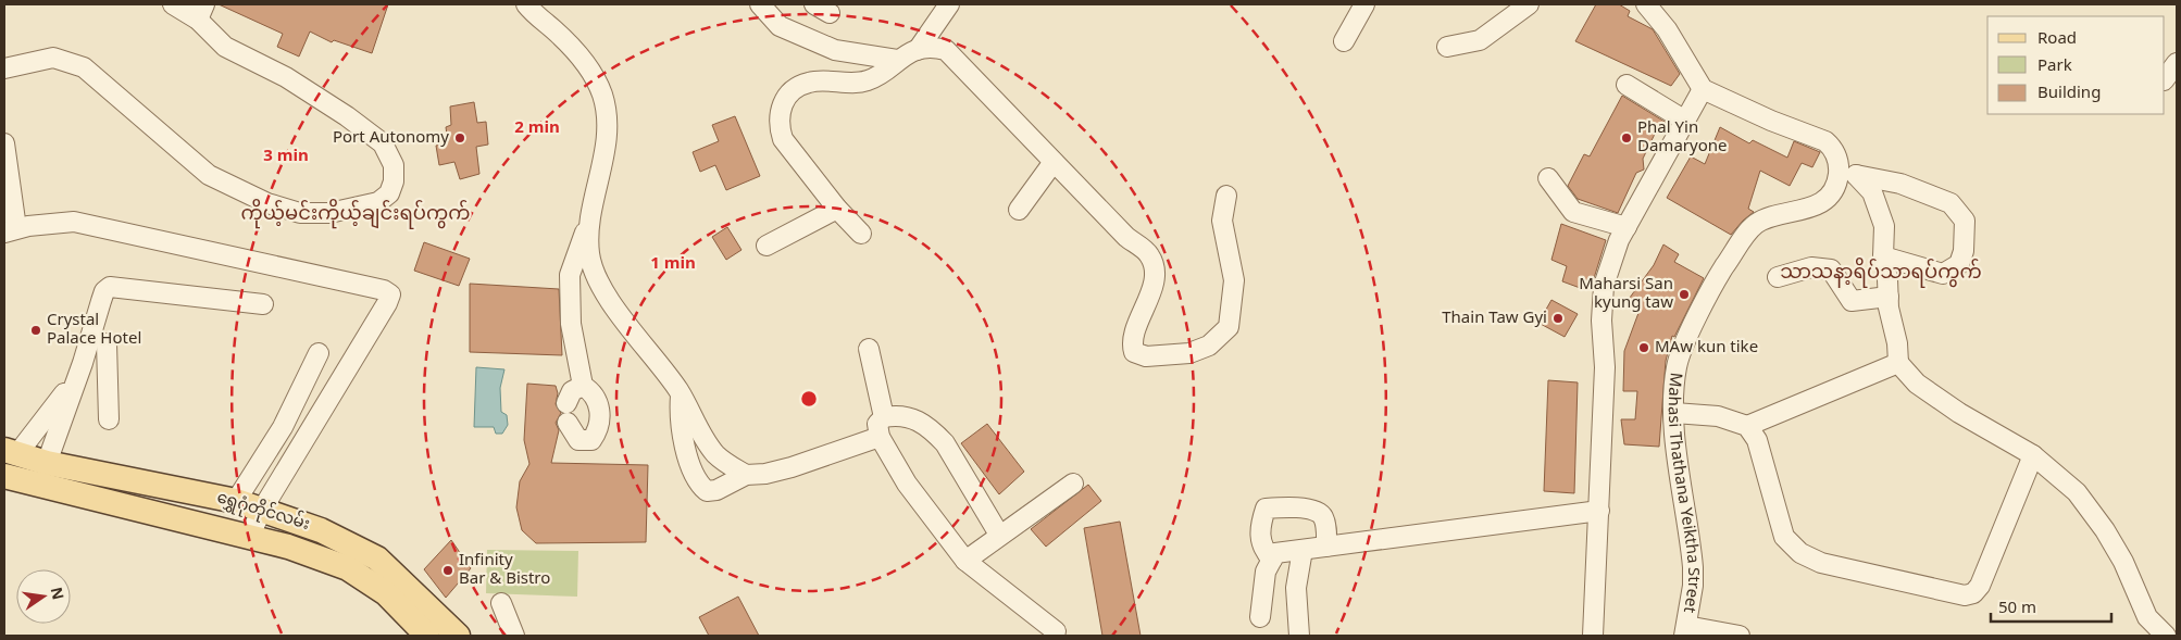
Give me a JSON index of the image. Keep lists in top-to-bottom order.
{
  "streets": {
    "main road": ["ရွှေဂုံတိုင်လမ်း"],
    "street": ["Mahasi Thathana Yeiktha Street"]
  },
  "districts": ["ကိုယ့်မင်းကိုယ့်ချင်းရပ်ကွက်", "သာသနာ့ရိပ်သာရပ်ကွက်"],
  "places": [
    "Port Autonomy",
    "Phal Yin Damaryone",
    "Maharsi San kyung taw",
    "Thain Taw Gyi",
    "Crystal Palace Hotel",
    "MAw kun tike",
    "Infinity Bar & Bistro"
  ],
  "legend": ["Road", "Park", "Building"],
  "scale_bar": "50 m",
  "north": "right",
  "rings": ["2 min", "3 min", "1 min"]
}
